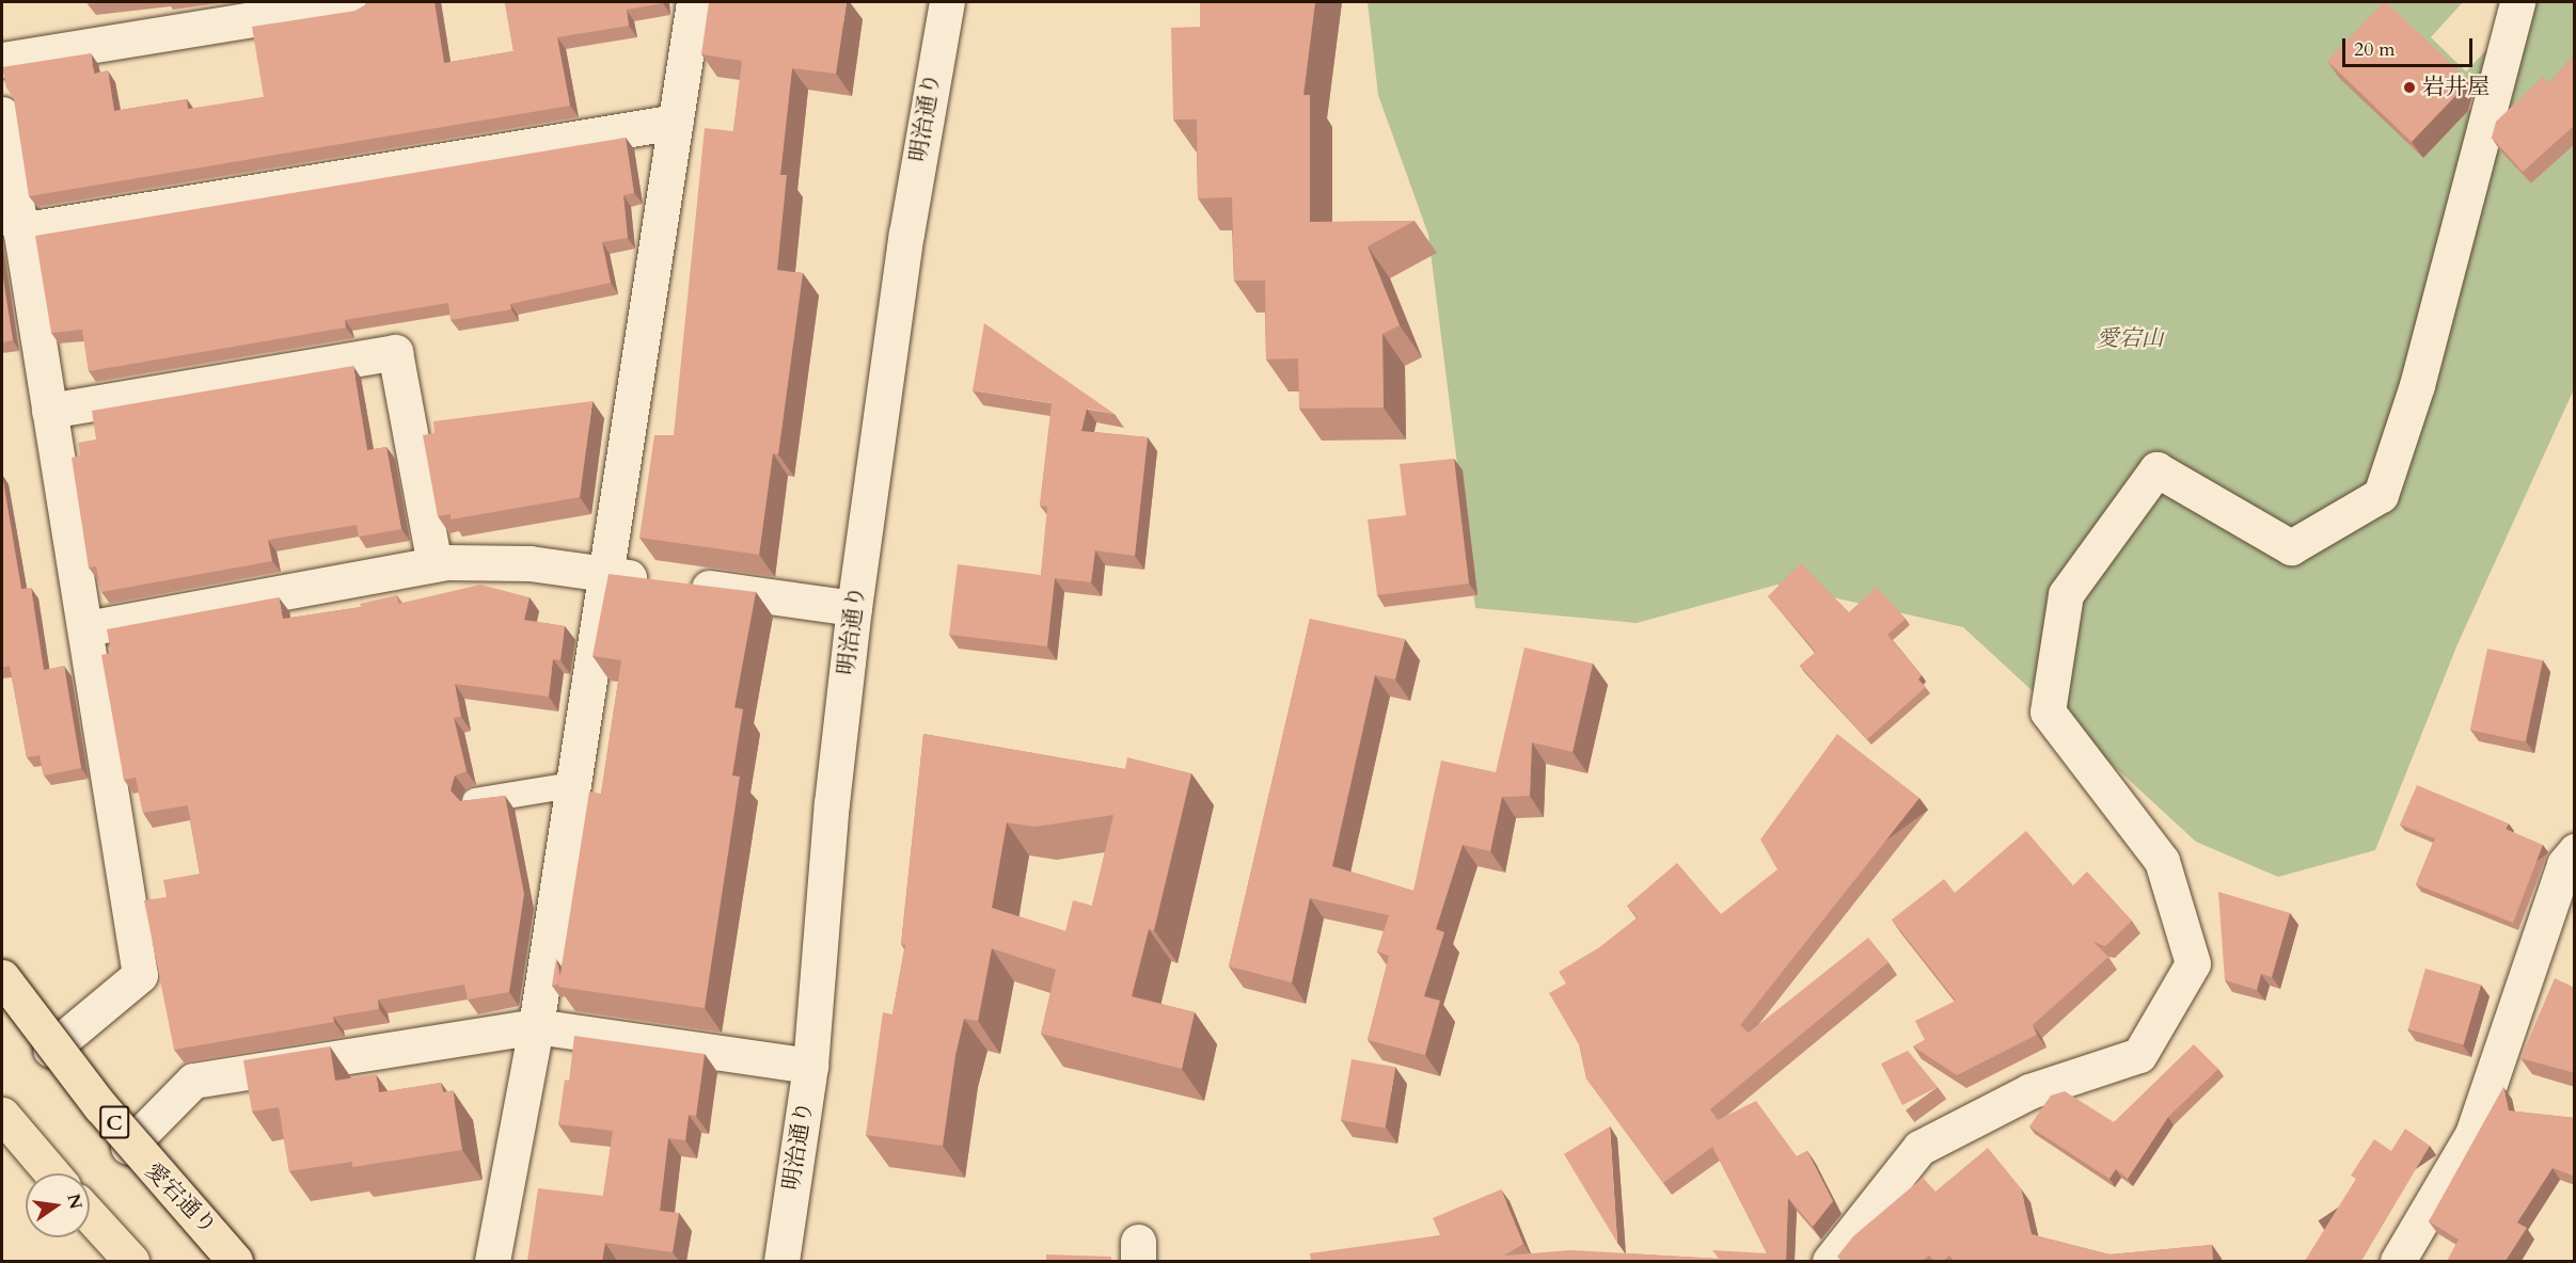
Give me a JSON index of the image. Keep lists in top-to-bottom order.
{
  "streets": {
    "highway": ["C"],
    "street": ["明治通り", "愛宕通り"]
  },
  "parks": ["愛宕山"],
  "places": ["岩井屋"],
  "scale_bar": "20 m",
  "north": "right"
}
